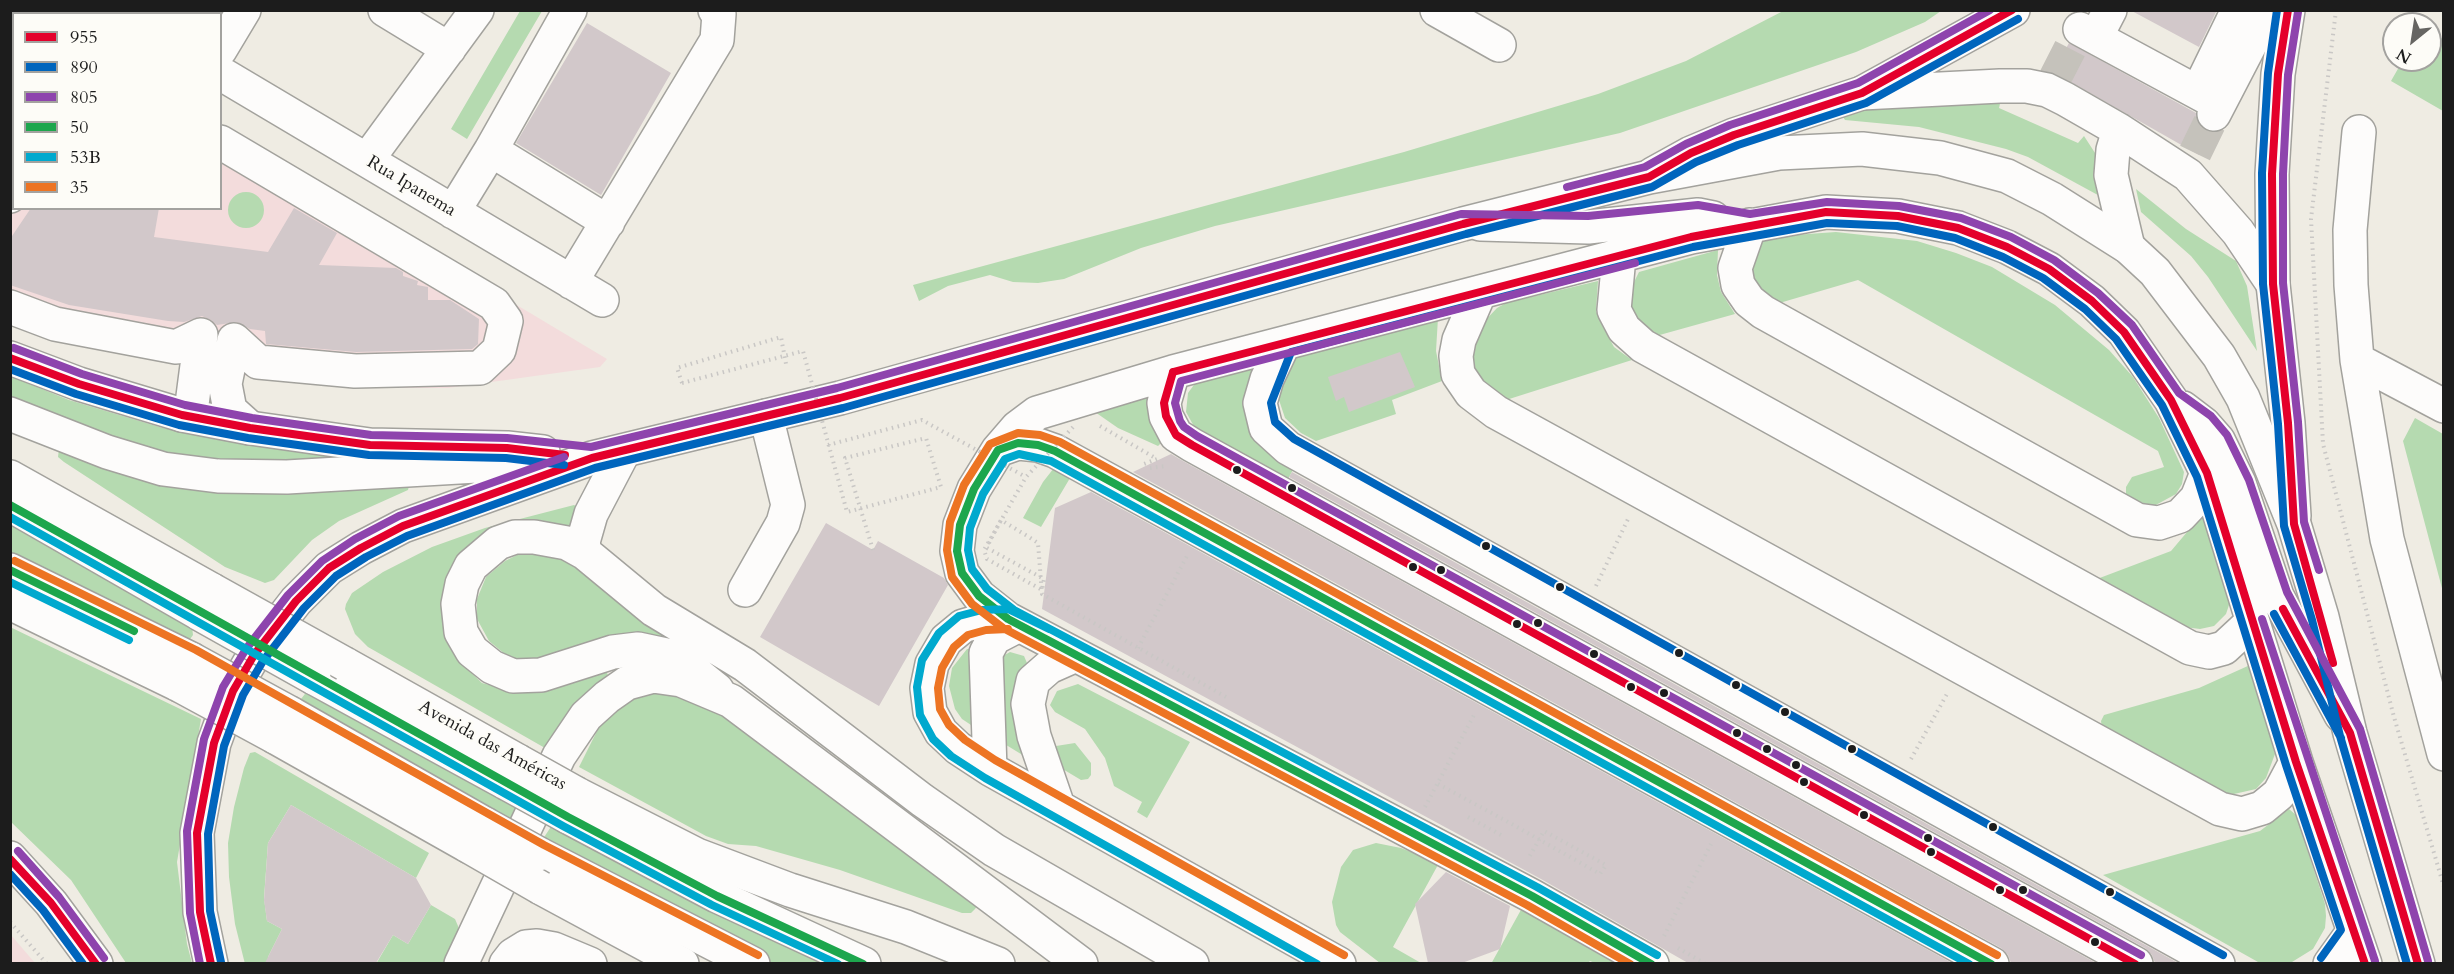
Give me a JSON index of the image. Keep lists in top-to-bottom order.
{
  "streets": {
    "main road": ["Rua Ipanema", "Avenida das Américas"]
  },
  "lines": [
    "transit line 955",
    "transit line 890",
    "transit line 805",
    "transit line 35",
    "transit line 50",
    "transit line 53B"
  ],
  "legend": [
    "955",
    "890",
    "805",
    "50",
    "53B",
    "35"
  ],
  "north": "bottom left"
}
